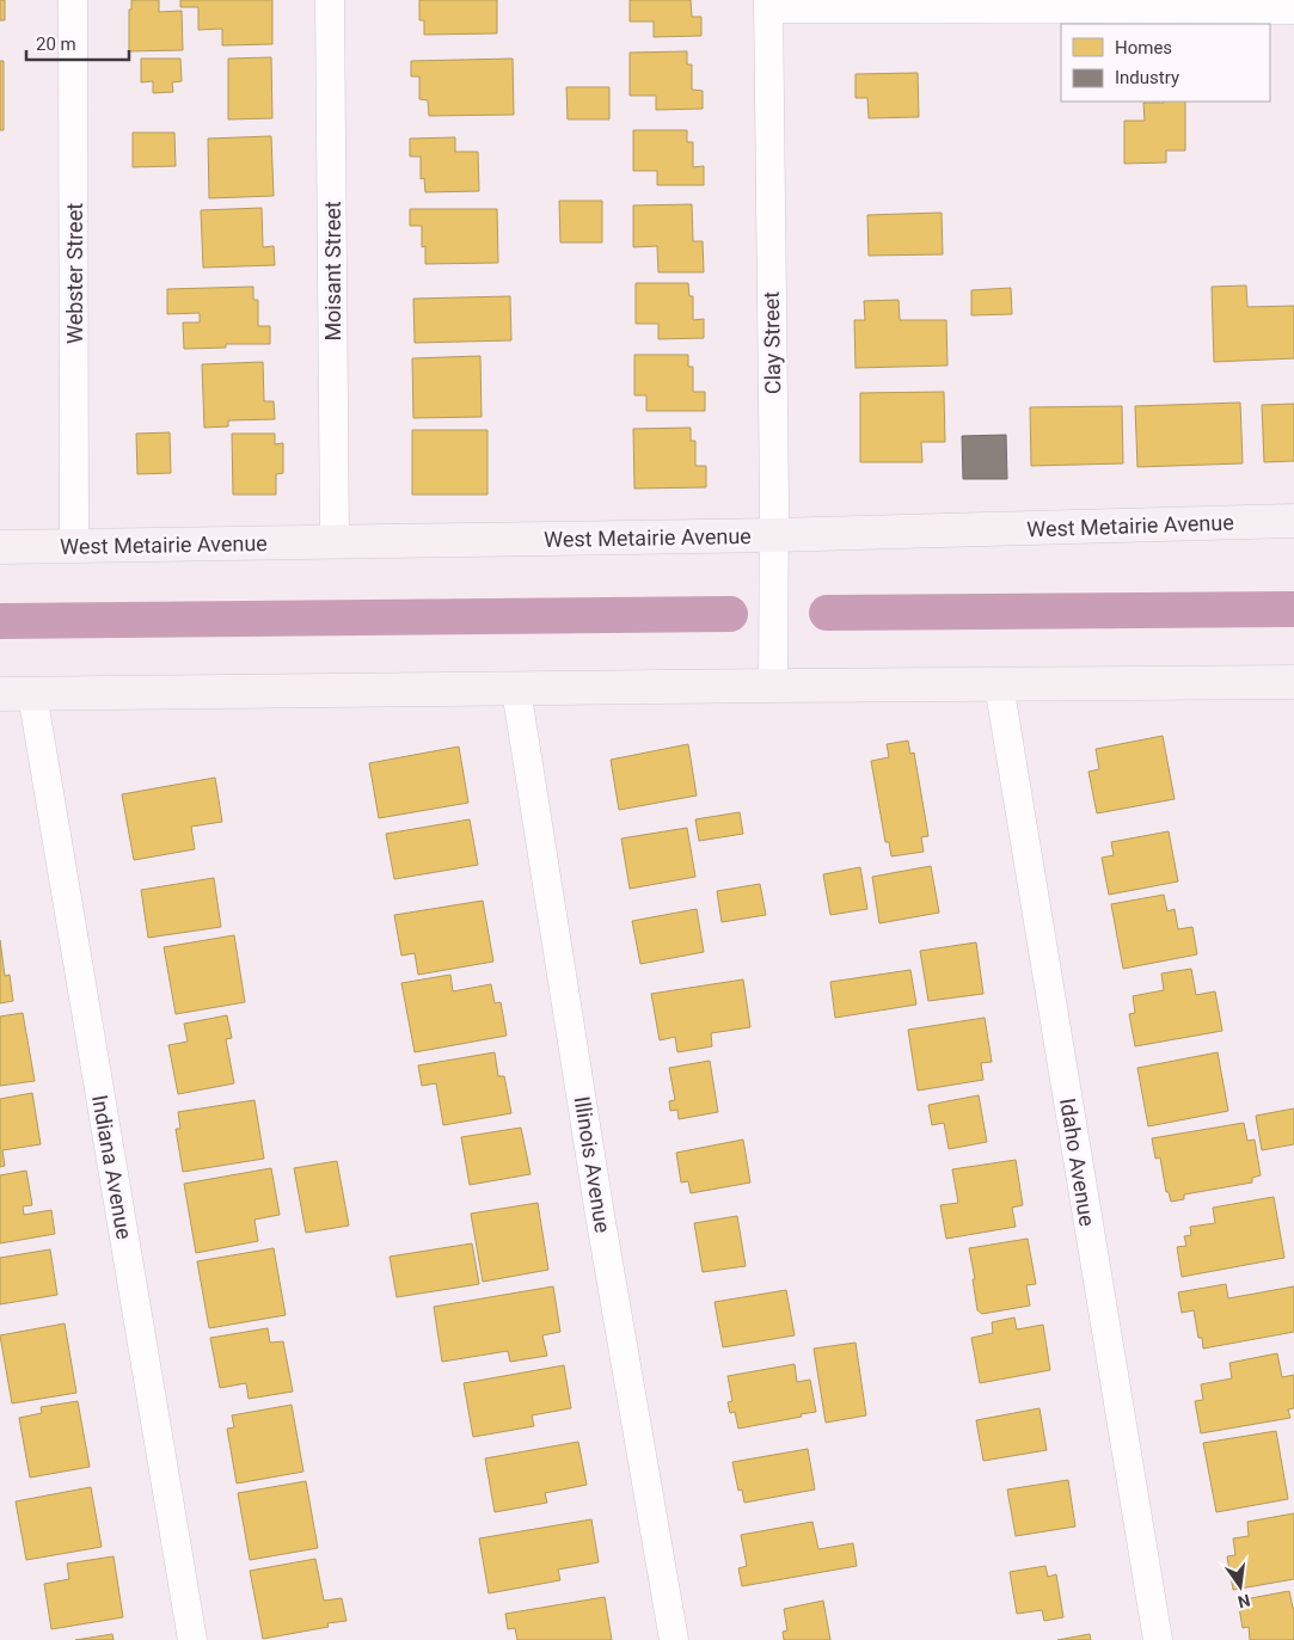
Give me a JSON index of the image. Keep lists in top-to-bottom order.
{
  "streets": {
    "main road": ["West Metairie Avenue"],
    "street": [
      "Moisant Street",
      "Webster Street",
      "Clay Street",
      "Idaho Avenue",
      "Illinois Avenue",
      "Indiana Avenue"
    ]
  },
  "crossings": [
    ["Moisant Street", "West Metairie Avenue"],
    ["Webster Street", "West Metairie Avenue"],
    ["Clay Street", "West Metairie Avenue"]
  ],
  "legend": ["Homes", "Industry"],
  "scale_bar": "20 m",
  "north": "bottom"
}
